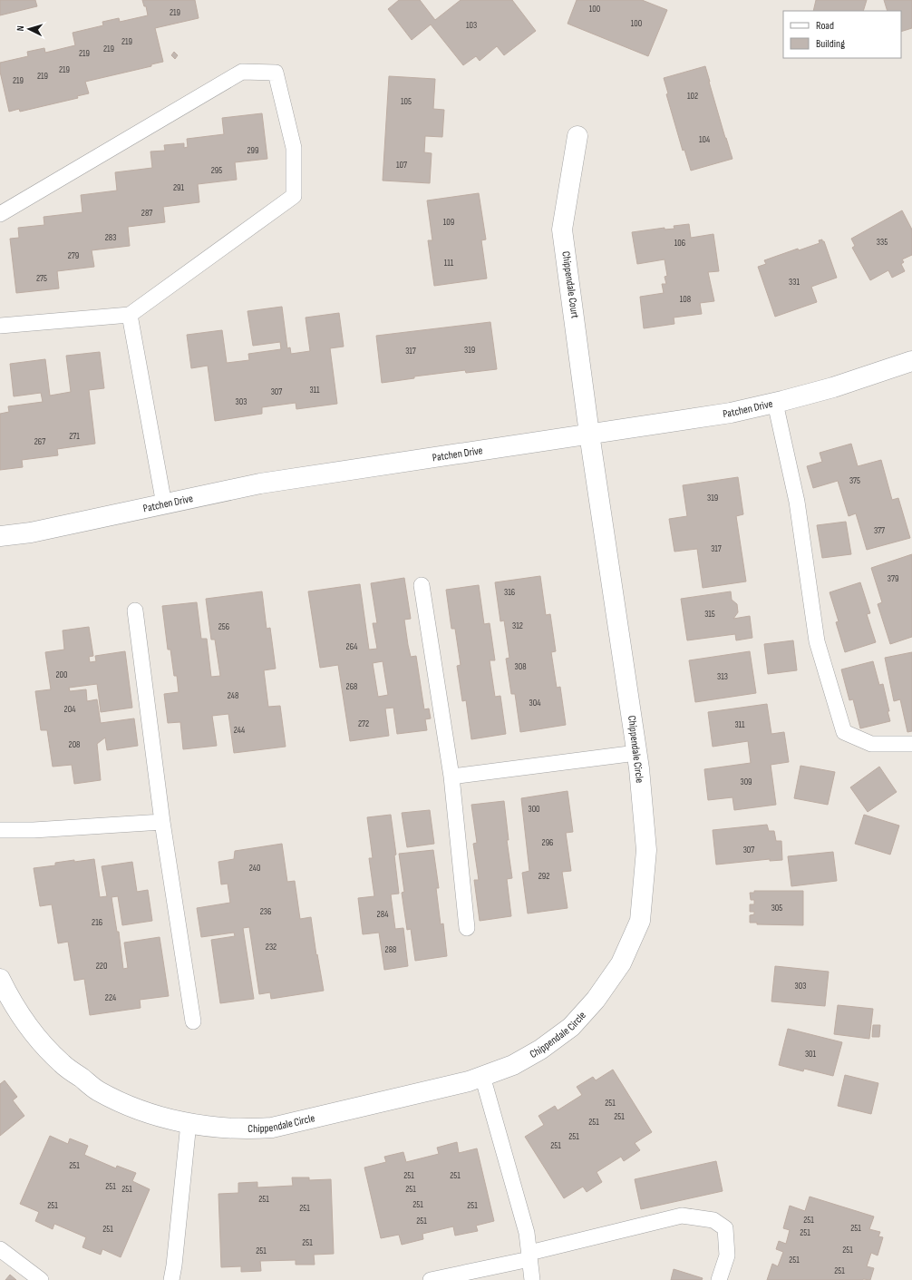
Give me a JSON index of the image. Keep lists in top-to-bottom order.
{
  "streets": {
    "street": ["Chippendale Court", "Patchen Drive", "Chippendale Circle"]
  },
  "crossings": [
    ["Chippendale Court", "Patchen Drive"],
    ["Chippendale Court", "Chippendale Circle"],
    ["Patchen Drive", "Chippendale Circle"]
  ],
  "house_numbers": [
    "100",
    "219",
    "100",
    "103",
    "219",
    "219",
    "219",
    "219",
    "219",
    "219",
    "102",
    "105",
    "104",
    "299",
    "107",
    "295",
    "291",
    "287",
    "109",
    "283",
    "335",
    "106",
    "279",
    "111",
    "275",
    "331",
    "108",
    "319",
    "317",
    "311",
    "307",
    "303",
    "271",
    "267",
    "375",
    "319",
    "377",
    "317",
    "379",
    "316",
    "315",
    "312",
    "256",
    "264",
    "308",
    "200",
    "313",
    "268",
    "248",
    "304",
    "204",
    "272",
    "311",
    "244",
    "208",
    "309",
    "300",
    "296",
    "307",
    "240",
    "292",
    "305",
    "236",
    "284",
    "216",
    "232",
    "288",
    "220",
    "303",
    "224",
    "301",
    "251",
    "251",
    "251",
    "251",
    "251",
    "251",
    "251",
    "251",
    "251",
    "251",
    "251",
    "251",
    "251",
    "251",
    "251",
    "251",
    "251",
    "251",
    "251",
    "251",
    "251",
    "251",
    "251",
    "251",
    "251",
    "251"
  ],
  "legend": ["Road", "Building"],
  "north": "left"
}
